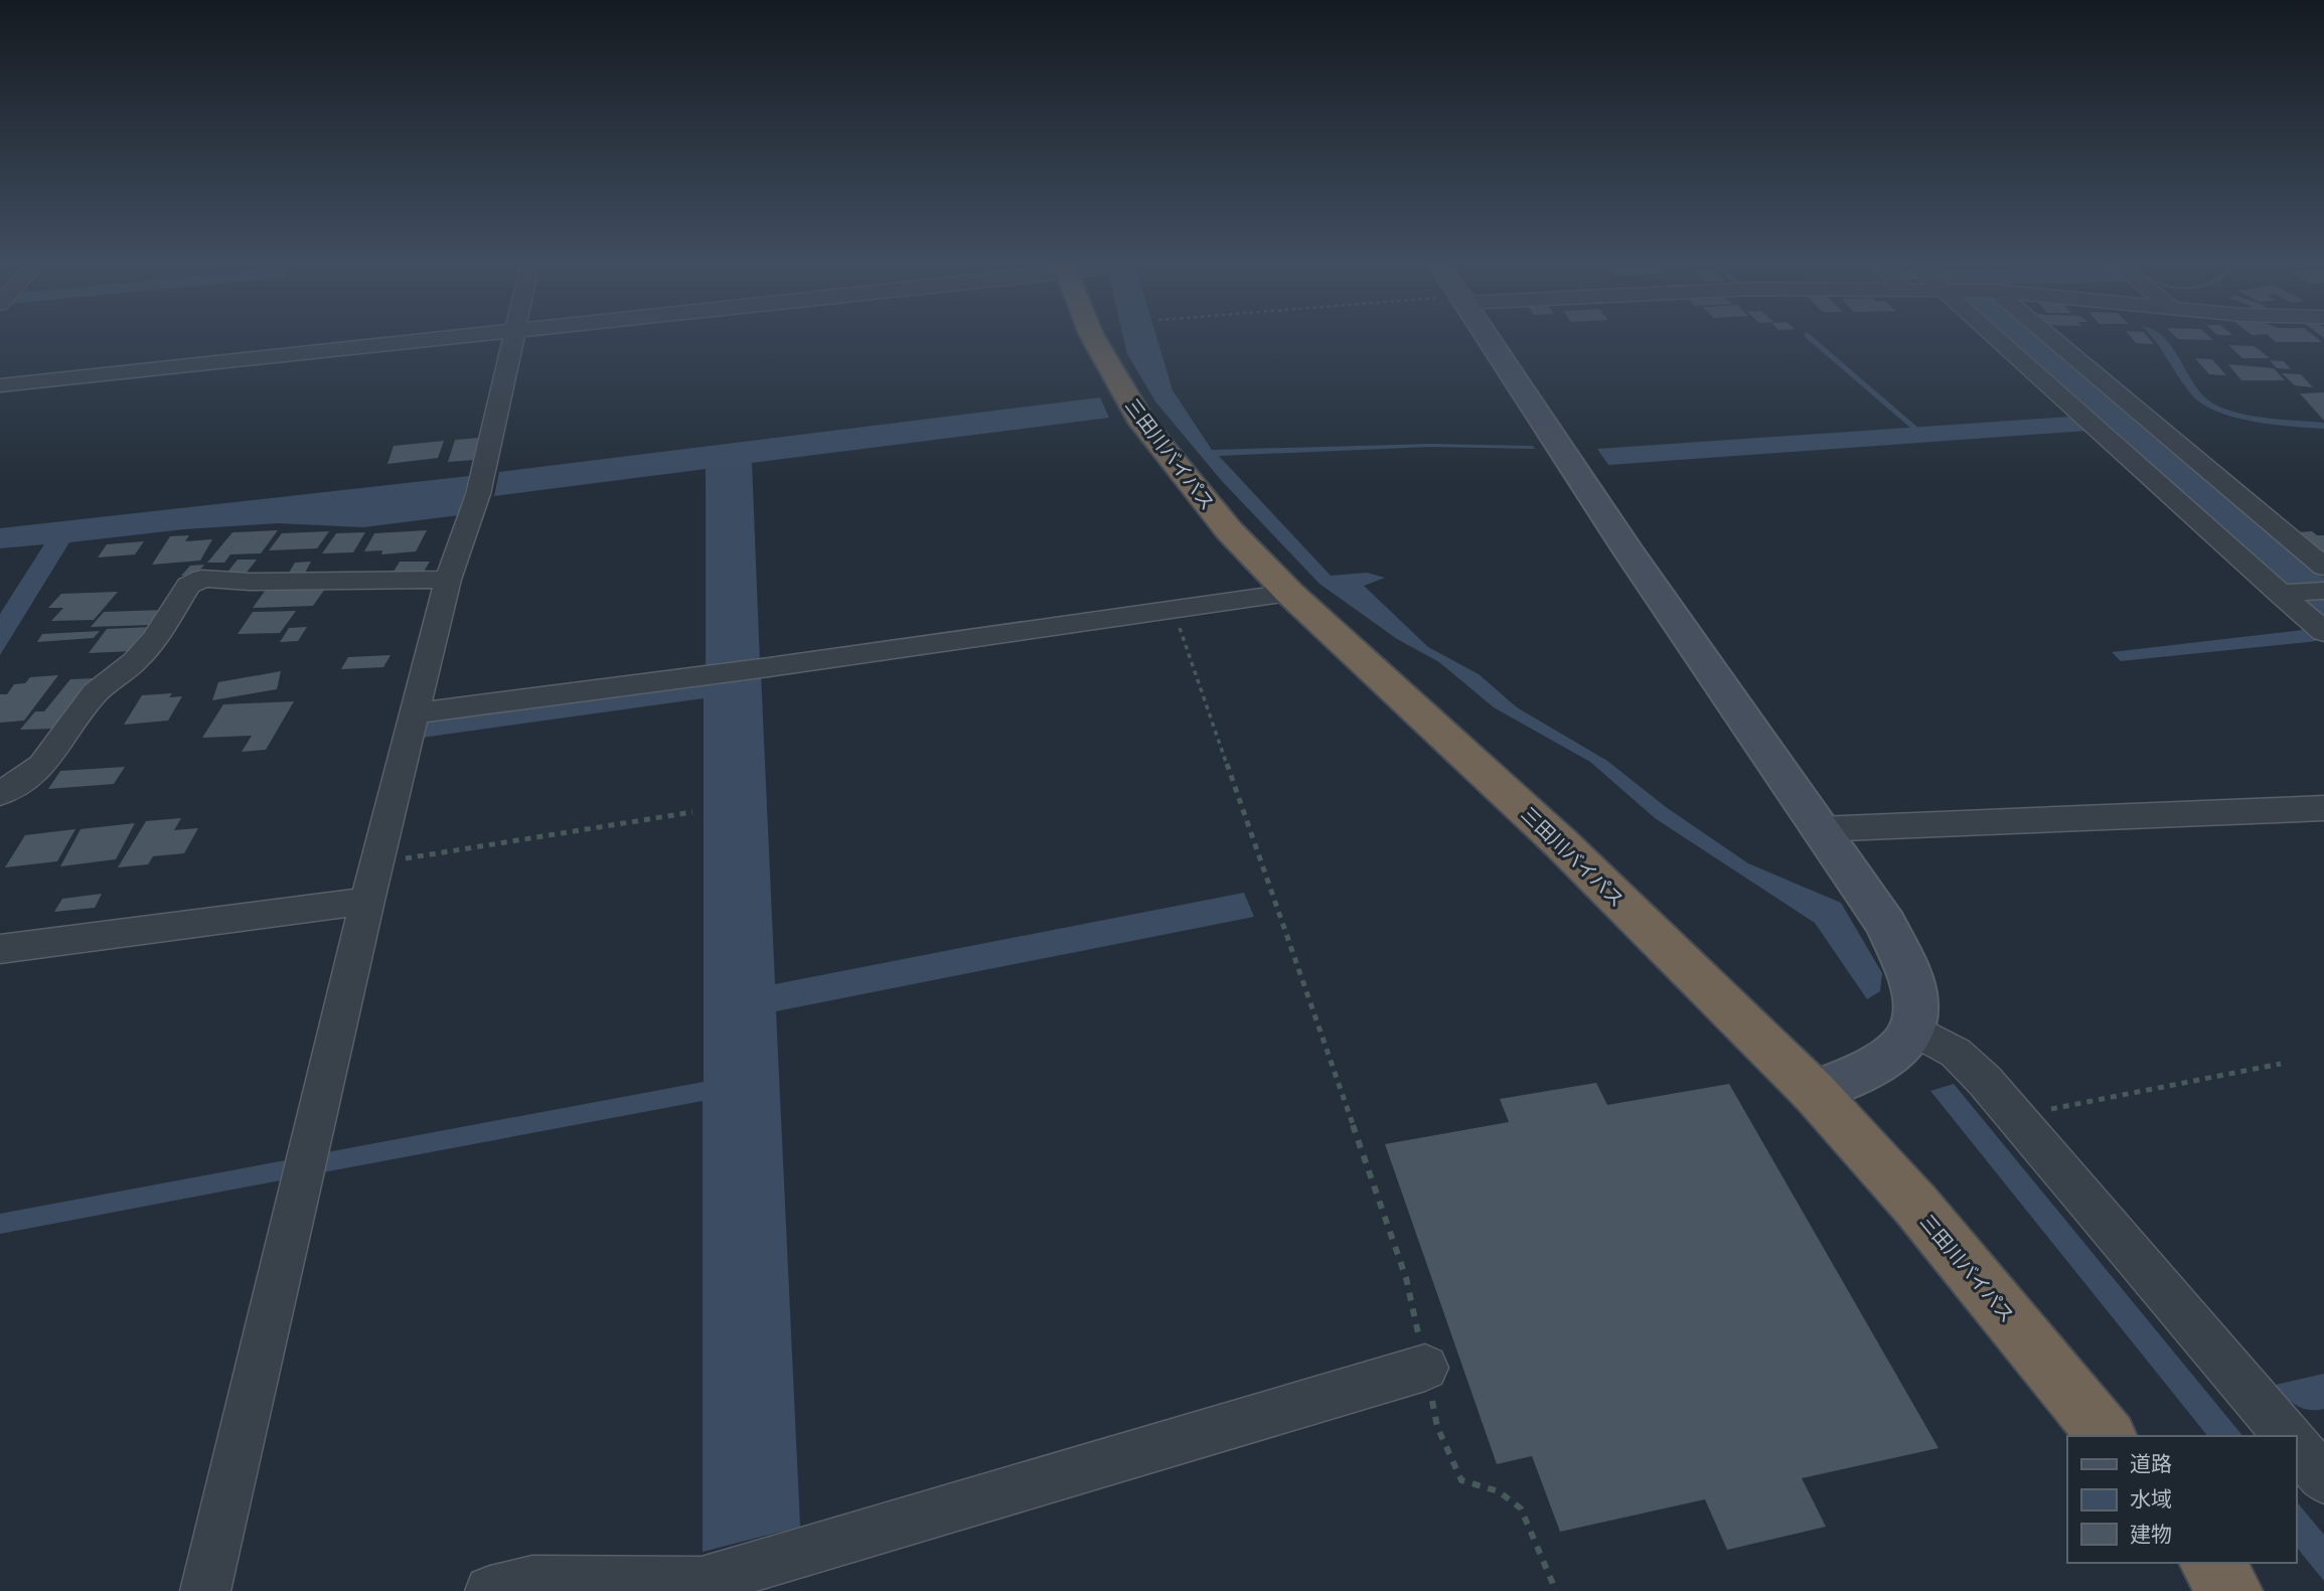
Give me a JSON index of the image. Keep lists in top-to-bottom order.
{
  "streets": {
    "highway": ["三田川バイパス"]
  },
  "legend": ["道路", "水域", "建物"]
}
